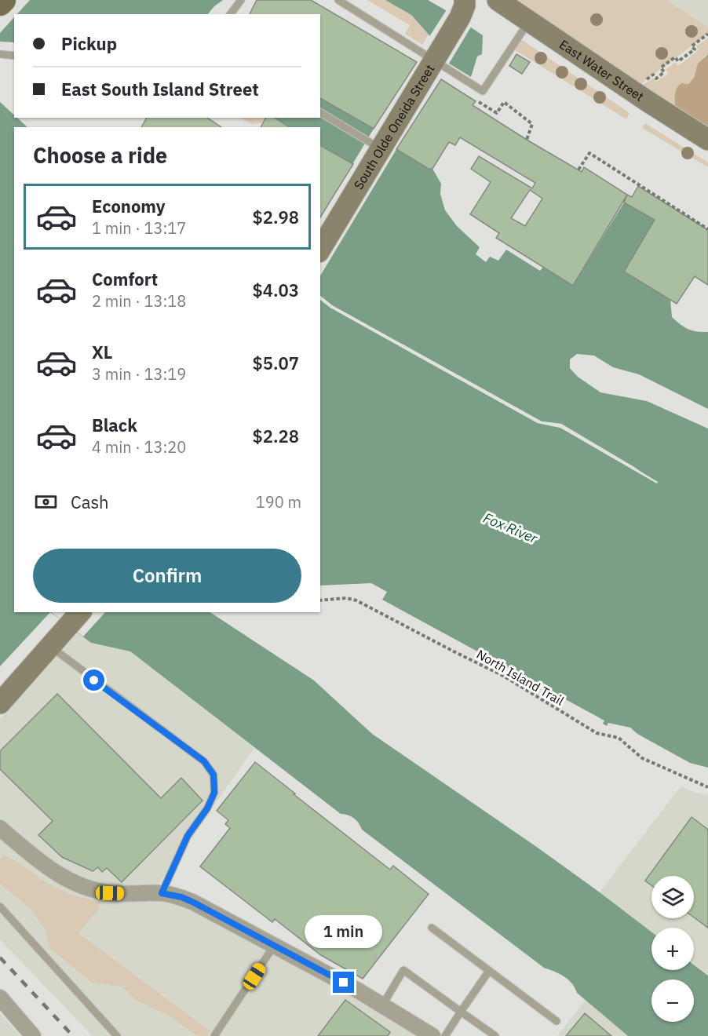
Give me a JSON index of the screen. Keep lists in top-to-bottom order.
{
  "streets": {
    "street": ["East Water Street", "South Olde Oneida Street"],
    "path": ["North Island Trail"]
  },
  "water": ["Fox River"],
  "page": {
    "banner": ["Pickup", "East South Island Street"],
    "heading": "Choose a ride",
    "list": [
      {
        "name": "Economy",
        "note": "1 min · 13:17",
        "value": "$2.98"
      },
      {
        "name": "Comfort",
        "note": "2 min · 13:18",
        "value": "$4.03"
      },
      {
        "name": "XL",
        "note": "3 min · 13:19",
        "value": "$5.07"
      },
      {
        "name": "Black",
        "note": "4 min · 13:20",
        "value": "$2.28"
      }
    ],
    "pay": ["Cash", "190 m"],
    "buttons": "Confirm",
    "map_buttons": ["+", "−"],
    "bubble": "1 min"
  }
}
